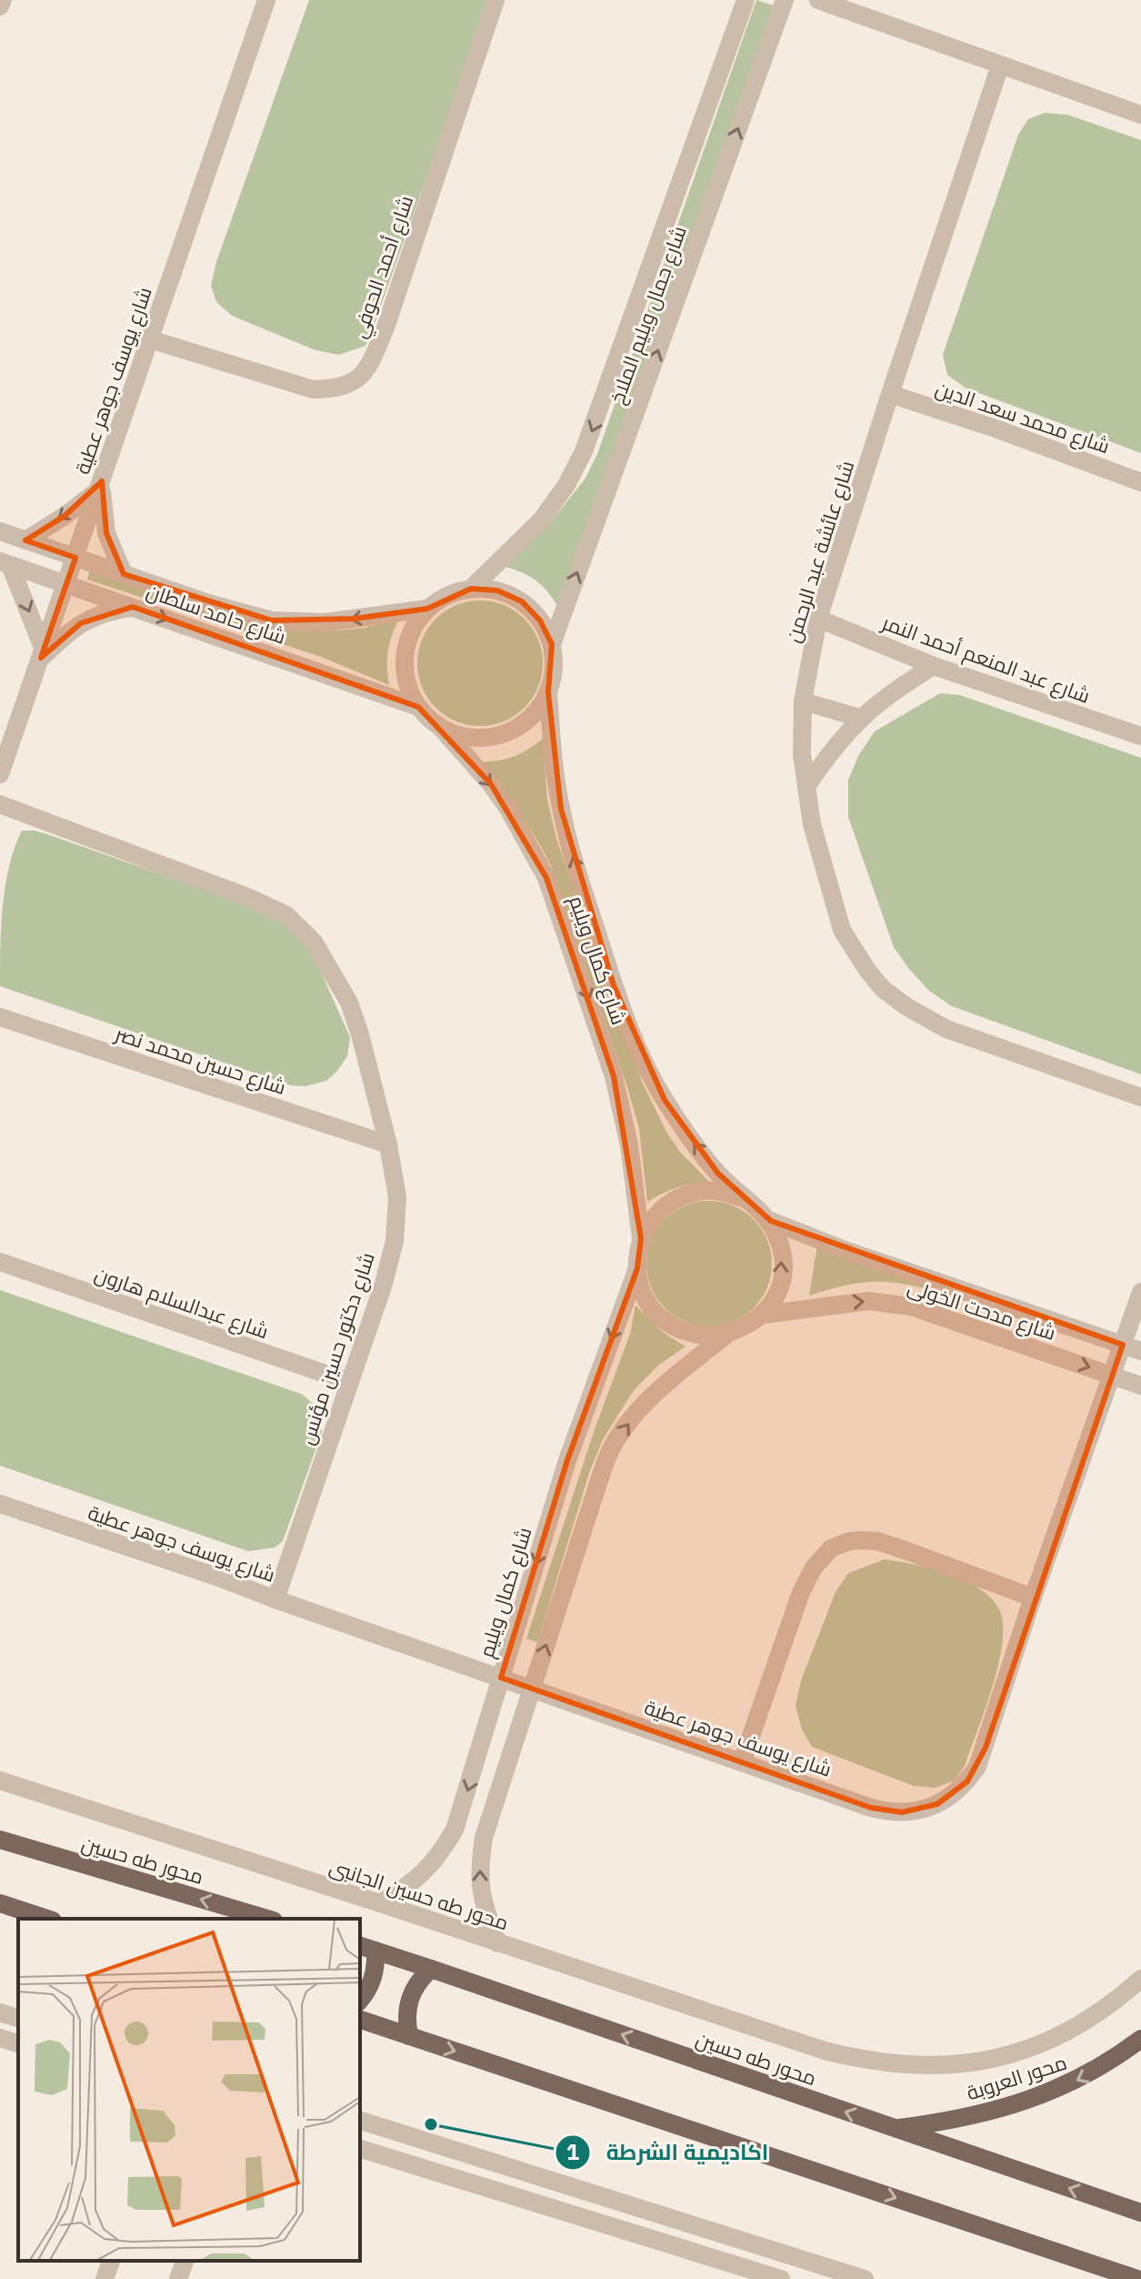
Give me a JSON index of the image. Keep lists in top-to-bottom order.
{
  "streets": {
    "main road": ["محور طه حسين", "محور العروبة"],
    "street": [
      "شارع أحمد الحوفي",
      "شارع جمال ويليم الملاخ",
      "شارع يوسف جوهر عطية",
      "شارع محمد سعد الدين",
      "شارع عائشة عبد الرحمن",
      "شارع حامد سلطان",
      "شارع عبد المنعم أحمد النمر",
      "شارع كمال ويليم",
      "شارع حسين محمد نصر",
      "شارع عبدالسلام هارون",
      "شارع مدحت الخولى",
      "شارع دكتور حسين مؤنس",
      "محور طه حسين الجانبى"
    ]
  },
  "crossings": [
    ["شارع أحمد الحوفي", "شارع يوسف جوهر عطية"],
    ["شارع جمال ويليم الملاخ", "شارع حامد سلطان"],
    ["شارع جمال ويليم الملاخ", "شارع كمال ويليم"],
    ["شارع يوسف جوهر عطية", "شارع حامد سلطان"],
    ["شارع يوسف جوهر عطية", "شارع كمال ويليم"],
    ["شارع يوسف جوهر عطية", "شارع مدحت الخولى"],
    ["شارع يوسف جوهر عطية", "شارع دكتور حسين مؤنس"],
    ["شارع محمد سعد الدين", "شارع عائشة عبد الرحمن"],
    ["شارع عائشة عبد الرحمن", "شارع عبد المنعم أحمد النمر"],
    ["شارع حامد سلطان", "شارع كمال ويليم"],
    ["شارع كمال ويليم", "شارع مدحت الخولى"],
    ["شارع كمال ويليم", "محور طه حسين الجانبى"],
    ["شارع حسين محمد نصر", "شارع دكتور حسين مؤنس"],
    ["شارع عبدالسلام هارون", "شارع دكتور حسين مؤنس"],
    ["محور طه حسين", "محور العروبة"]
  ],
  "one_way": ["محور العروبة"],
  "places": ["اكاديمية الشرطة"]
}
